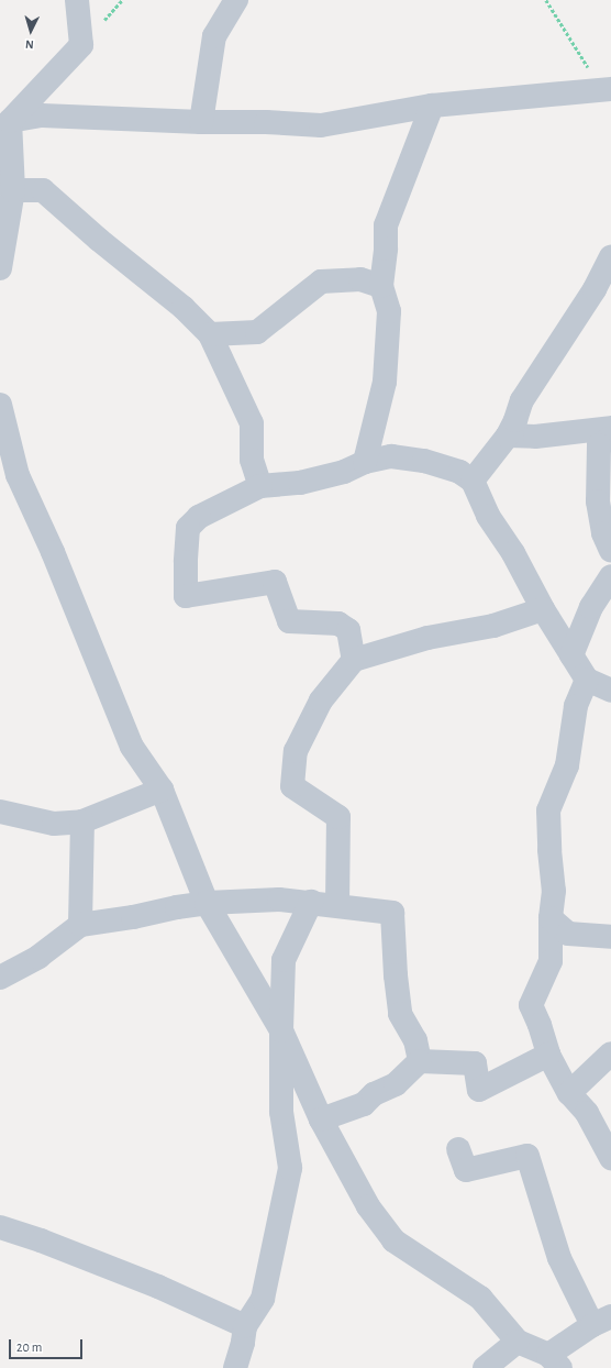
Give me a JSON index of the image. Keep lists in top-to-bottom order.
{
  "scale_bar": "20 m",
  "north": "bottom"
}
